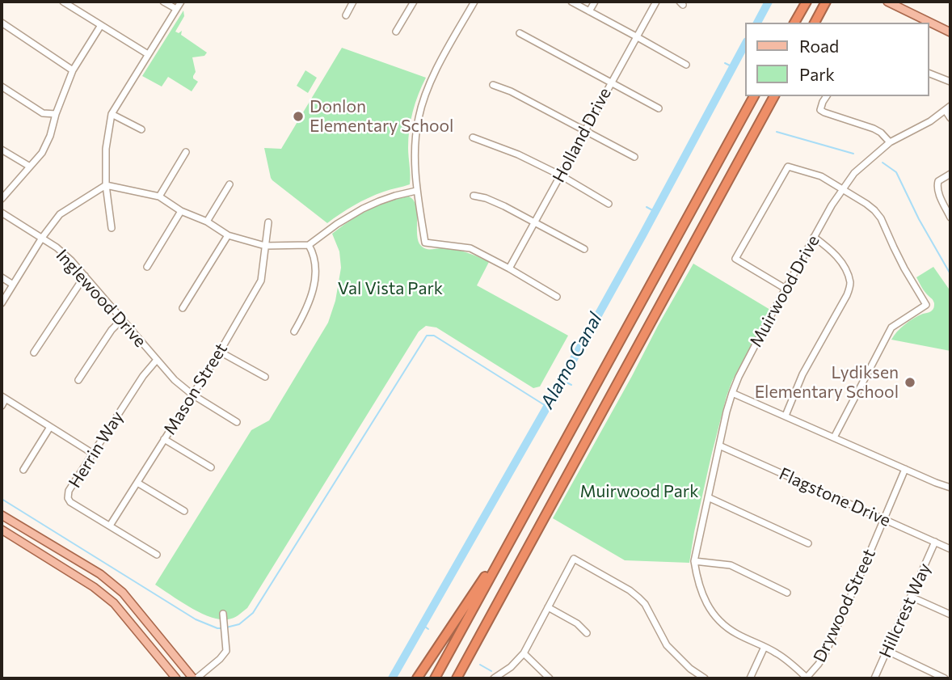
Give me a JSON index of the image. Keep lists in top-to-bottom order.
{
  "streets": {
    "street": [
      "Holland Drive",
      "Muirwood Drive",
      "Inglewood Drive",
      "Mason Street",
      "Herrin Way",
      "Flagstone Drive",
      "Drywood Street",
      "Hillcrest Way"
    ]
  },
  "crossings": [
    ["Muirwood Drive", "Flagstone Drive"],
    ["Muirwood Drive", "Drywood Street"],
    ["Inglewood Drive", "Mason Street"],
    ["Inglewood Drive", "Herrin Way"],
    ["Mason Street", "Herrin Way"],
    ["Flagstone Drive", "Drywood Street"],
    ["Flagstone Drive", "Hillcrest Way"]
  ],
  "water": ["Alamo Canal"],
  "parks": ["Val Vista Park", "Muirwood Park"],
  "places": ["Donlon Elementary School", "Lydiksen Elementary School"],
  "legend": ["Road", "Park"]
}
